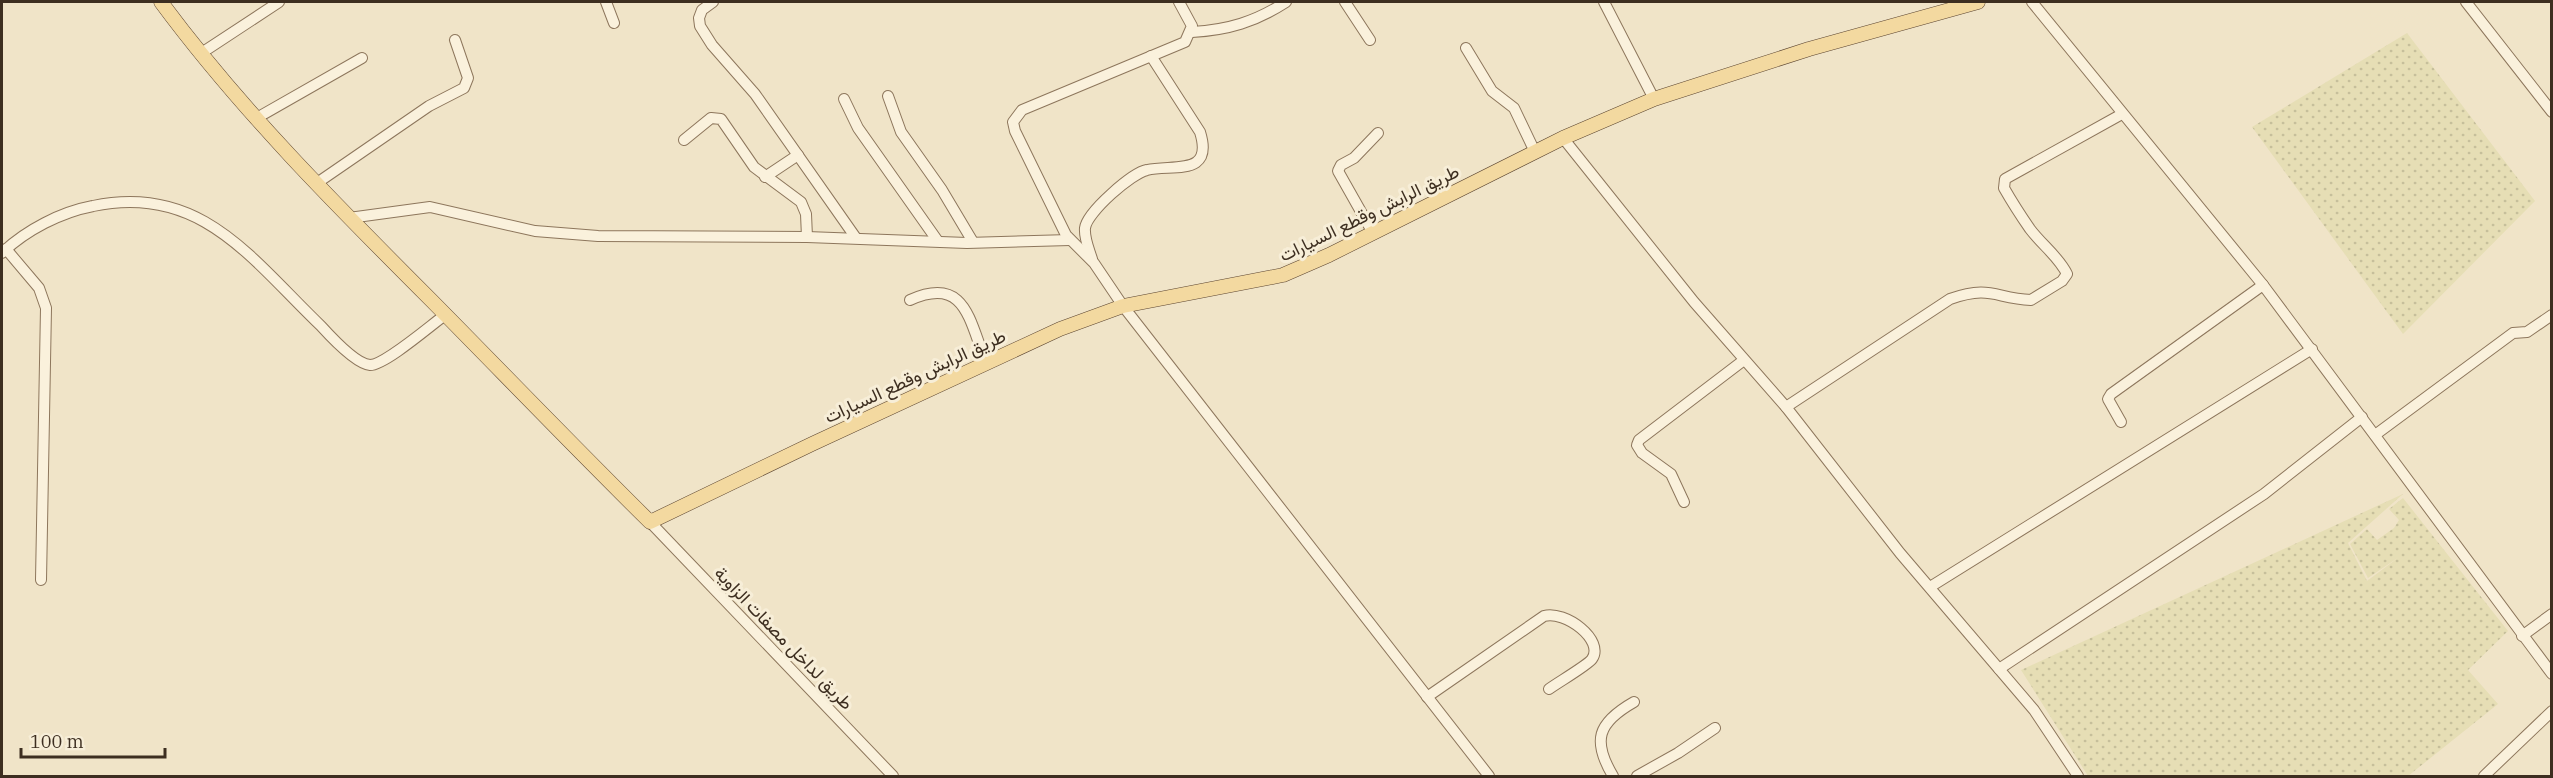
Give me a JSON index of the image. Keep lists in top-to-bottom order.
{
  "streets": {
    "main road": ["طريق الرابش وقطع السيارات"],
    "street": ["طريق لداخل مصفات الزاوية"]
  },
  "crossings": [
    ["طريق الرابش وقطع السيارات", "طريق لداخل مصفات الزاوية"]
  ],
  "scale_bar": "100 m"
}
